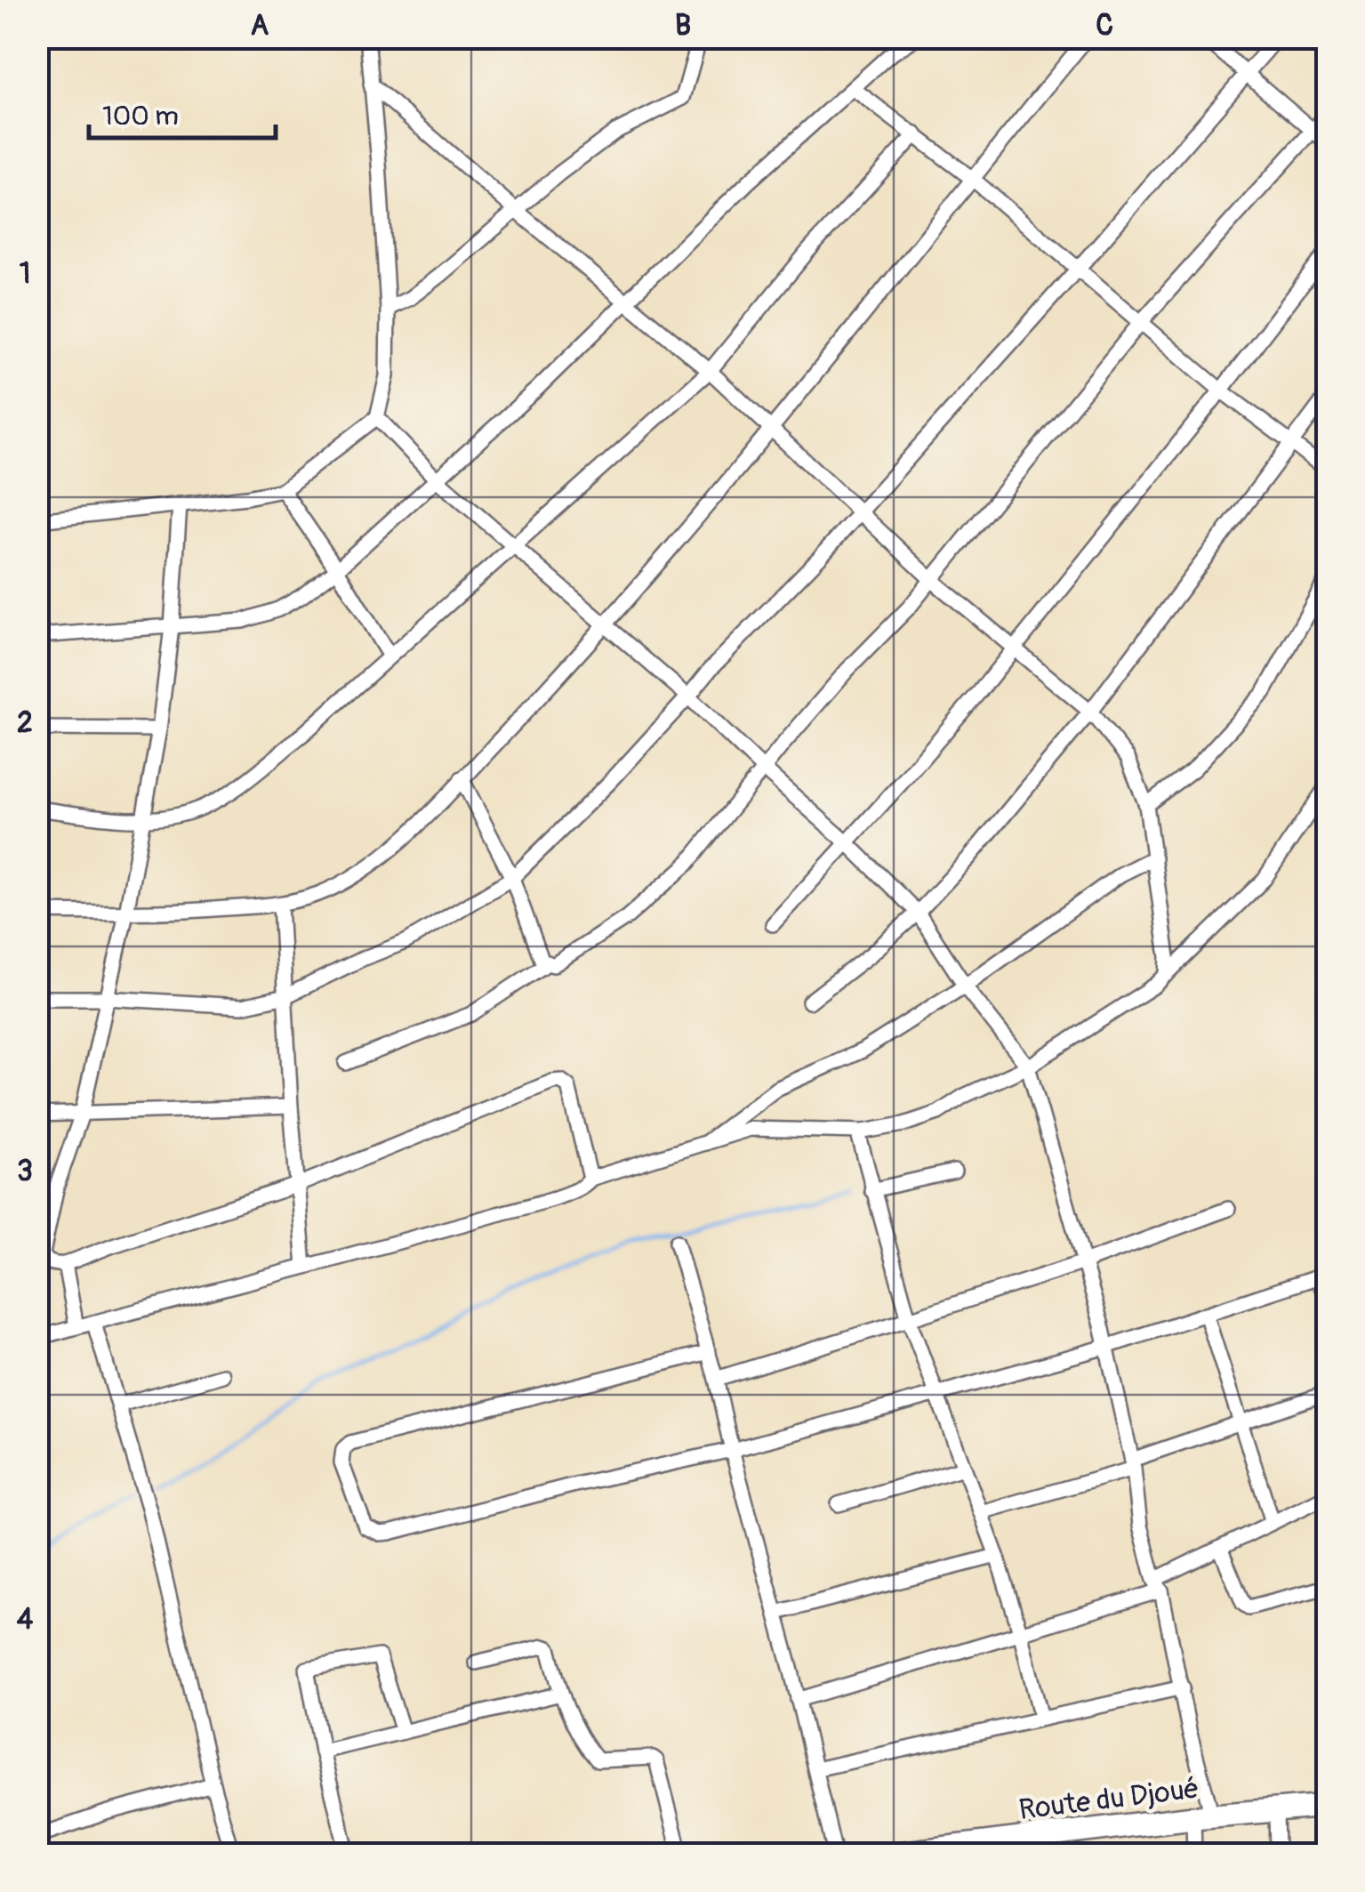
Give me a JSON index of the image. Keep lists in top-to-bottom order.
{
  "streets": {
    "main road": ["Route du Djoué"]
  },
  "scale_bar": "100 m",
  "grid": {
    "columns": ["A", "B", "C"],
    "rows": [
      "1",
      "2",
      "3",
      "4"
    ]
  }
}
